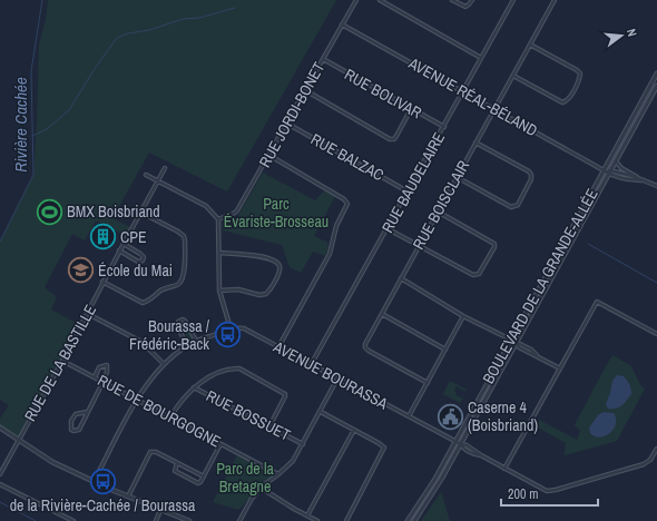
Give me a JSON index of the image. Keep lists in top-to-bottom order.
{
  "streets": {
    "street": [
      "RUE BOLIVAR",
      "AVENUE RÉAL-BÉLAND",
      "RUE JORDI-BONET",
      "RUE BALZAC",
      "RUE BAUDELAIRE",
      "RUE BOISCLAIR",
      "BOULEVARD DE LA GRANDE-ALLÉE",
      "RUE DE LA BASTILLE",
      "AVENUE BOURASSA",
      "RUE DE BOURGOGNE",
      "RUE BOSSUET"
    ]
  },
  "crossings": [
    ["RUE BOLIVAR", "RUE JORDI-BONET"],
    ["RUE BOLIVAR", "RUE BAUDELAIRE"],
    ["AVENUE RÉAL-BÉLAND", "RUE JORDI-BONET"],
    ["AVENUE RÉAL-BÉLAND", "RUE BAUDELAIRE"],
    ["AVENUE RÉAL-BÉLAND", "RUE BOISCLAIR"],
    ["AVENUE RÉAL-BÉLAND", "BOULEVARD DE LA GRANDE-ALLÉE"],
    ["RUE JORDI-BONET", "RUE BALZAC"],
    ["RUE BALZAC", "RUE BAUDELAIRE"],
    ["RUE BAUDELAIRE", "AVENUE BOURASSA"],
    ["BOULEVARD DE LA GRANDE-ALLÉE", "AVENUE BOURASSA"],
    ["RUE DE LA BASTILLE", "RUE DE BOURGOGNE"],
    ["AVENUE BOURASSA", "RUE DE BOURGOGNE"]
  ],
  "water": ["Rivière Cachée"],
  "parks": ["Parc Évariste-Brosseau", "Parc de la Bretagne"],
  "places": {
    "sports": ["BMX Boisbriand"],
    "building": ["CPE"],
    "school or university": ["École du Mai"],
    "bus stop": ["Bourassa / Frédéric-Back", "de la Rivière-Cachée / Bourassa"],
    "public building": ["Caserne 4 (Boisbriand)"]
  },
  "scale_bar": "200 m",
  "north": "right"
}
